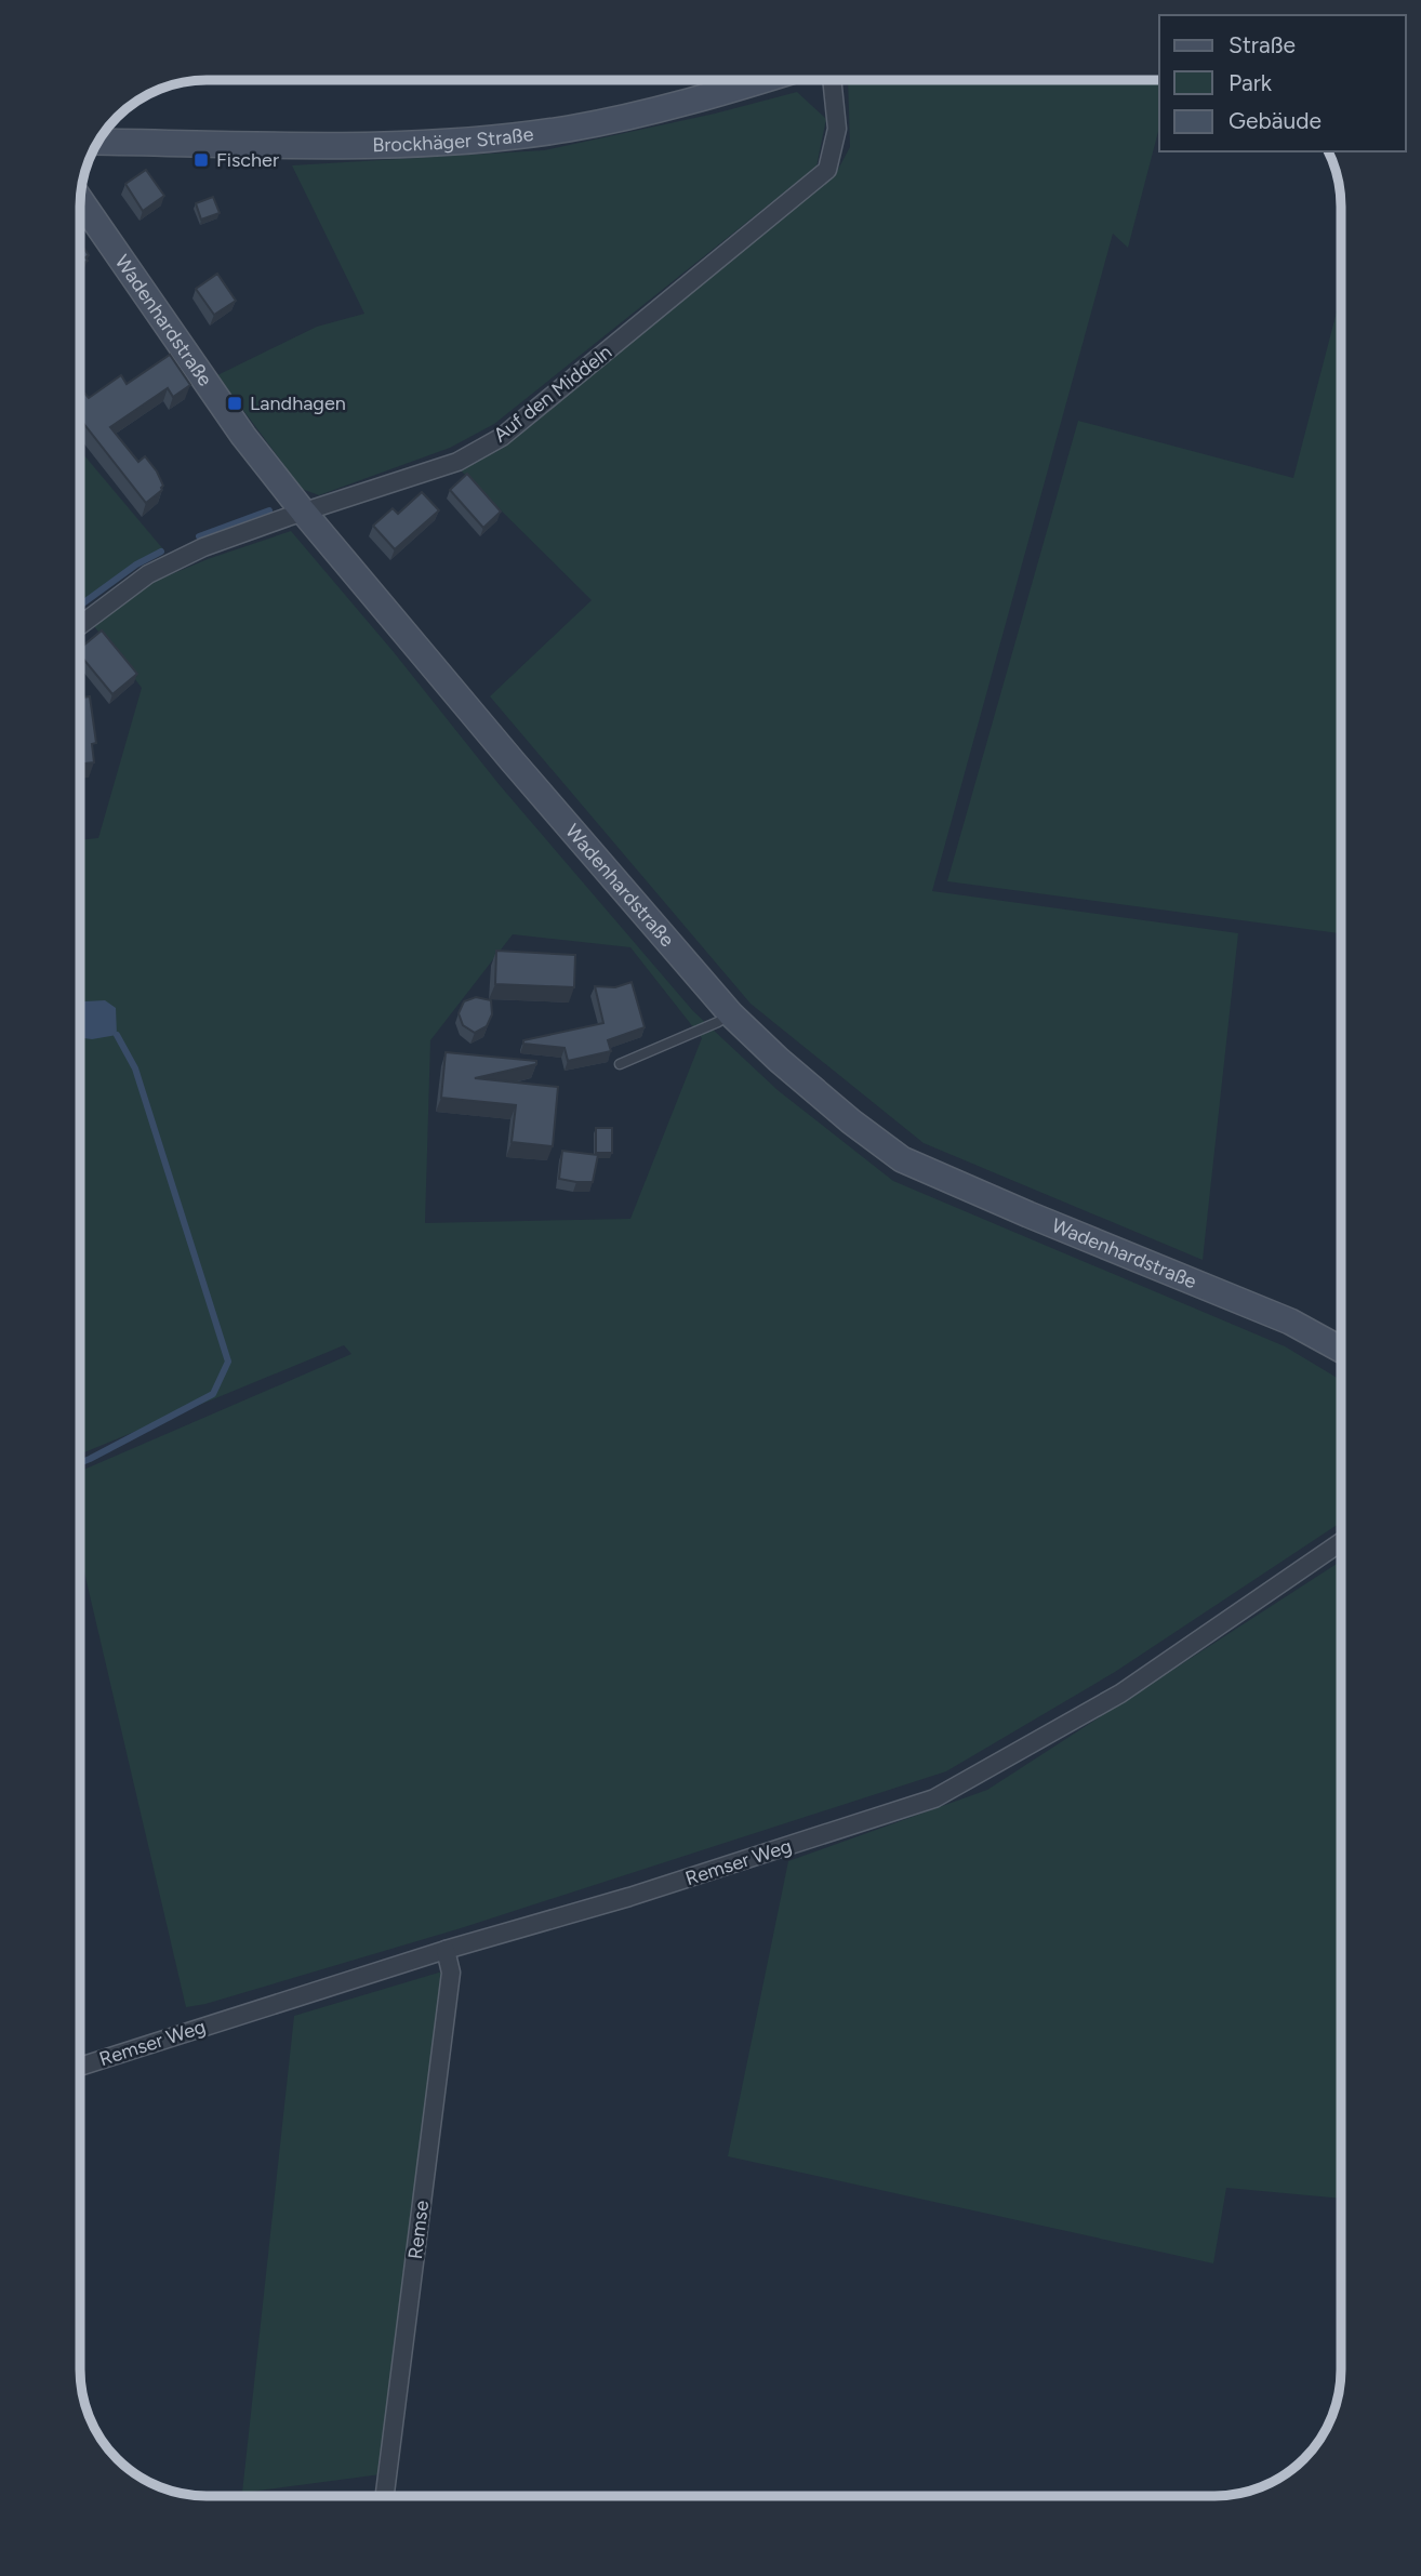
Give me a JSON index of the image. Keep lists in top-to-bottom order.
{
  "streets": {
    "street": [
      "Brockhäger Straße",
      "Wadenhardstraße",
      "Auf den Middeln",
      "Remser Weg",
      "Remse"
    ]
  },
  "crossings": [
    ["Wadenhardstraße", "Auf den Middeln"],
    ["Remser Weg", "Remse"]
  ],
  "places": {
    "transit": ["Fischer", "Landhagen"]
  },
  "legend": ["Straße", "Park", "Gebäude"]
}
